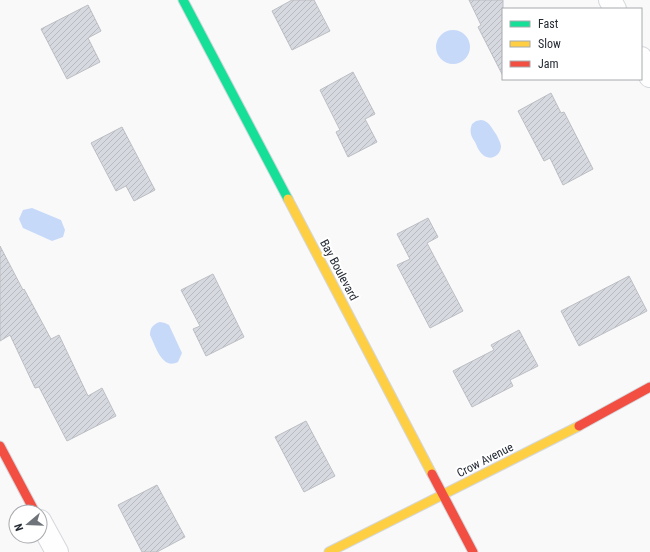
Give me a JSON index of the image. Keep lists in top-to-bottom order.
{
  "streets": {
    "street": ["Bay Boulevard", "Crow Avenue"]
  },
  "crossings": [
    ["Bay Boulevard", "Crow Avenue"]
  ],
  "legend": ["Fast", "Slow", "Jam"],
  "north": "left"
}
